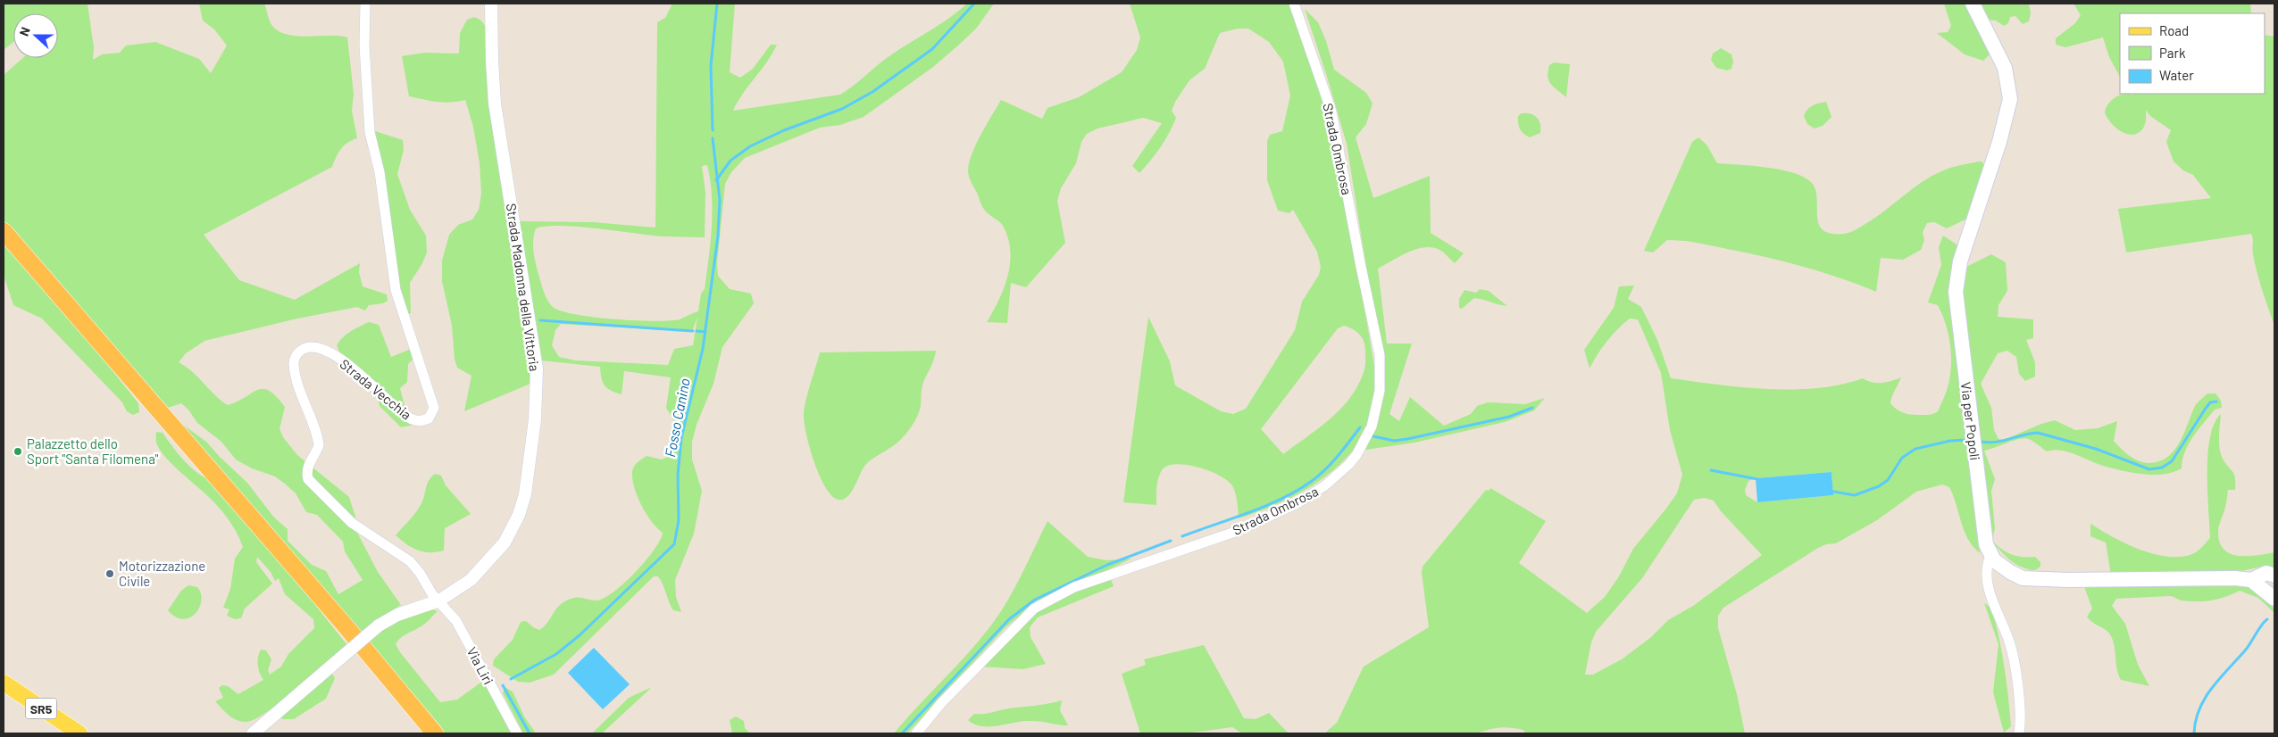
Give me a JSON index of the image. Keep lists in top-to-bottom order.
{
  "streets": {
    "main road": ["Via per Popoli", "SR5"],
    "street": [
      "Strada Ombrosa",
      "Strada Madonna della Vittoria",
      "Strada Vecchia",
      "Via Liri"
    ]
  },
  "crossings": [
    ["Strada Madonna della Vittoria", "Strada Vecchia"],
    ["Strada Madonna della Vittoria", "Via Liri"],
    ["Strada Vecchia", "Via Liri"]
  ],
  "water": ["Fosso Canino"],
  "places": ["Palazzetto dello Sport \"Santa Filomena\"", "Motorizzazione Civile"],
  "legend": ["Road", "Park", "Water"],
  "north": "left"
}
